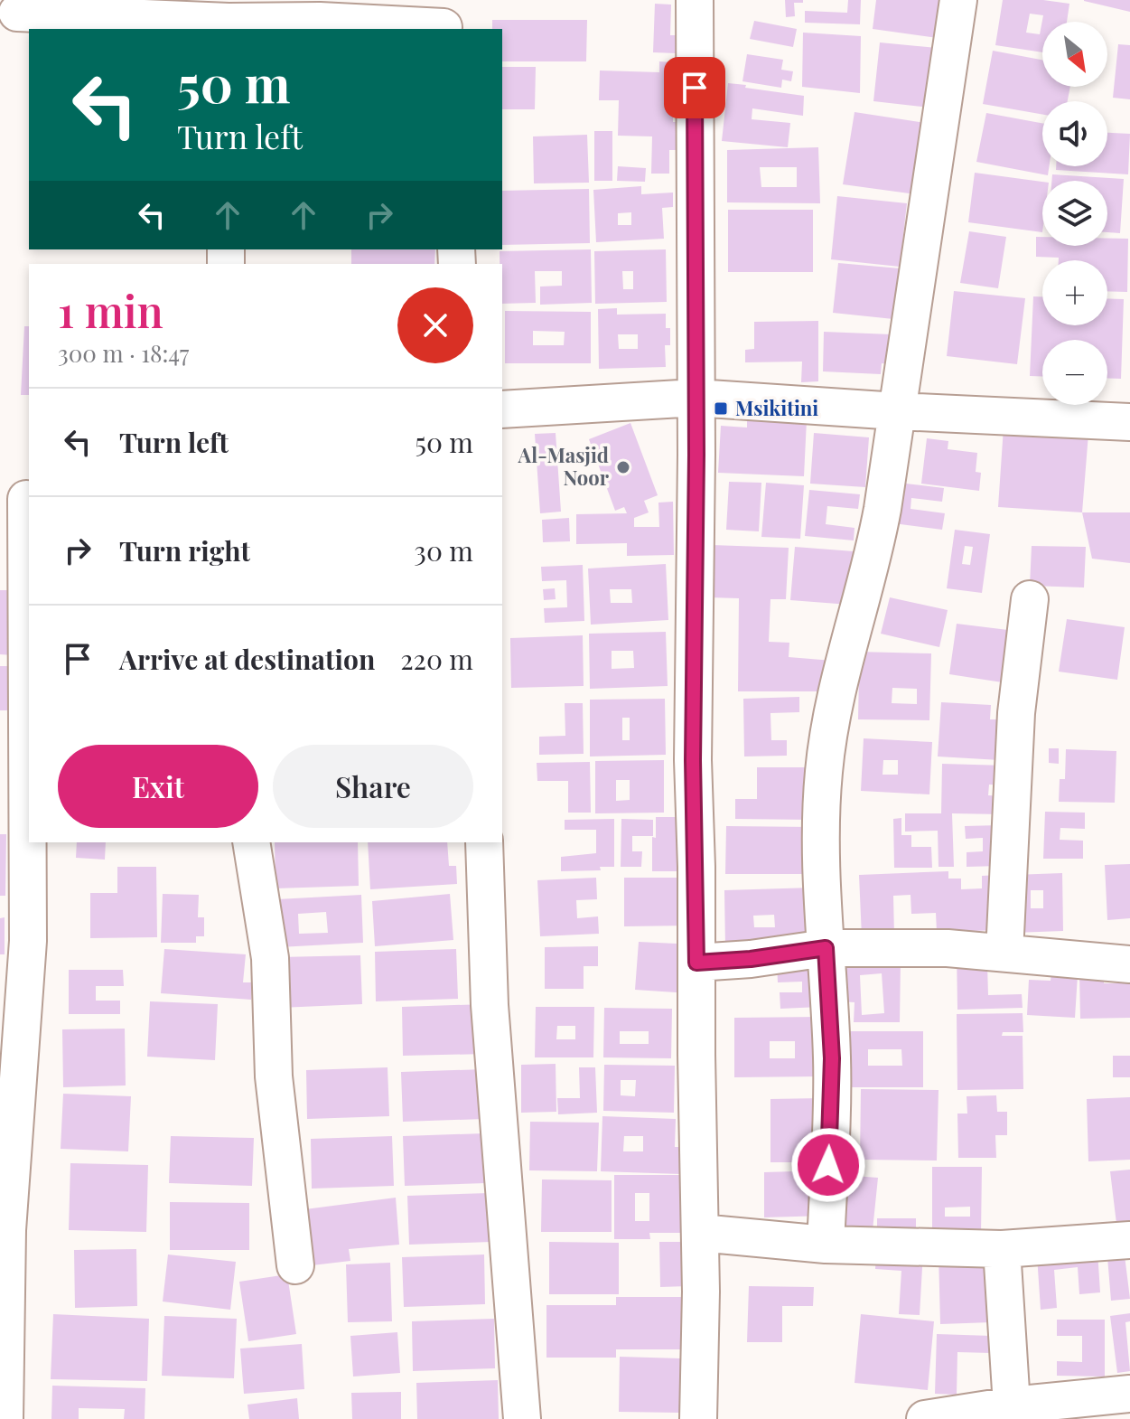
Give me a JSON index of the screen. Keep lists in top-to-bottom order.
{
  "places": {
    "transit": ["Msikitini"],
    "other": ["Al-Masjid Noor"]
  },
  "north": "bottom right",
  "page": {
    "map_buttons": ["+", "−"],
    "turn": ["50 m", "Turn left"],
    "heading": ["1 min", "300 m · 18:47"],
    "list": [
      {
        "name": "Turn left",
        "value": "50 m"
      },
      {
        "name": "Turn right",
        "value": "30 m"
      },
      {
        "name": "Arrive at destination",
        "value": "220 m"
      }
    ],
    "buttons": ["Exit", "Share"]
  }
}
